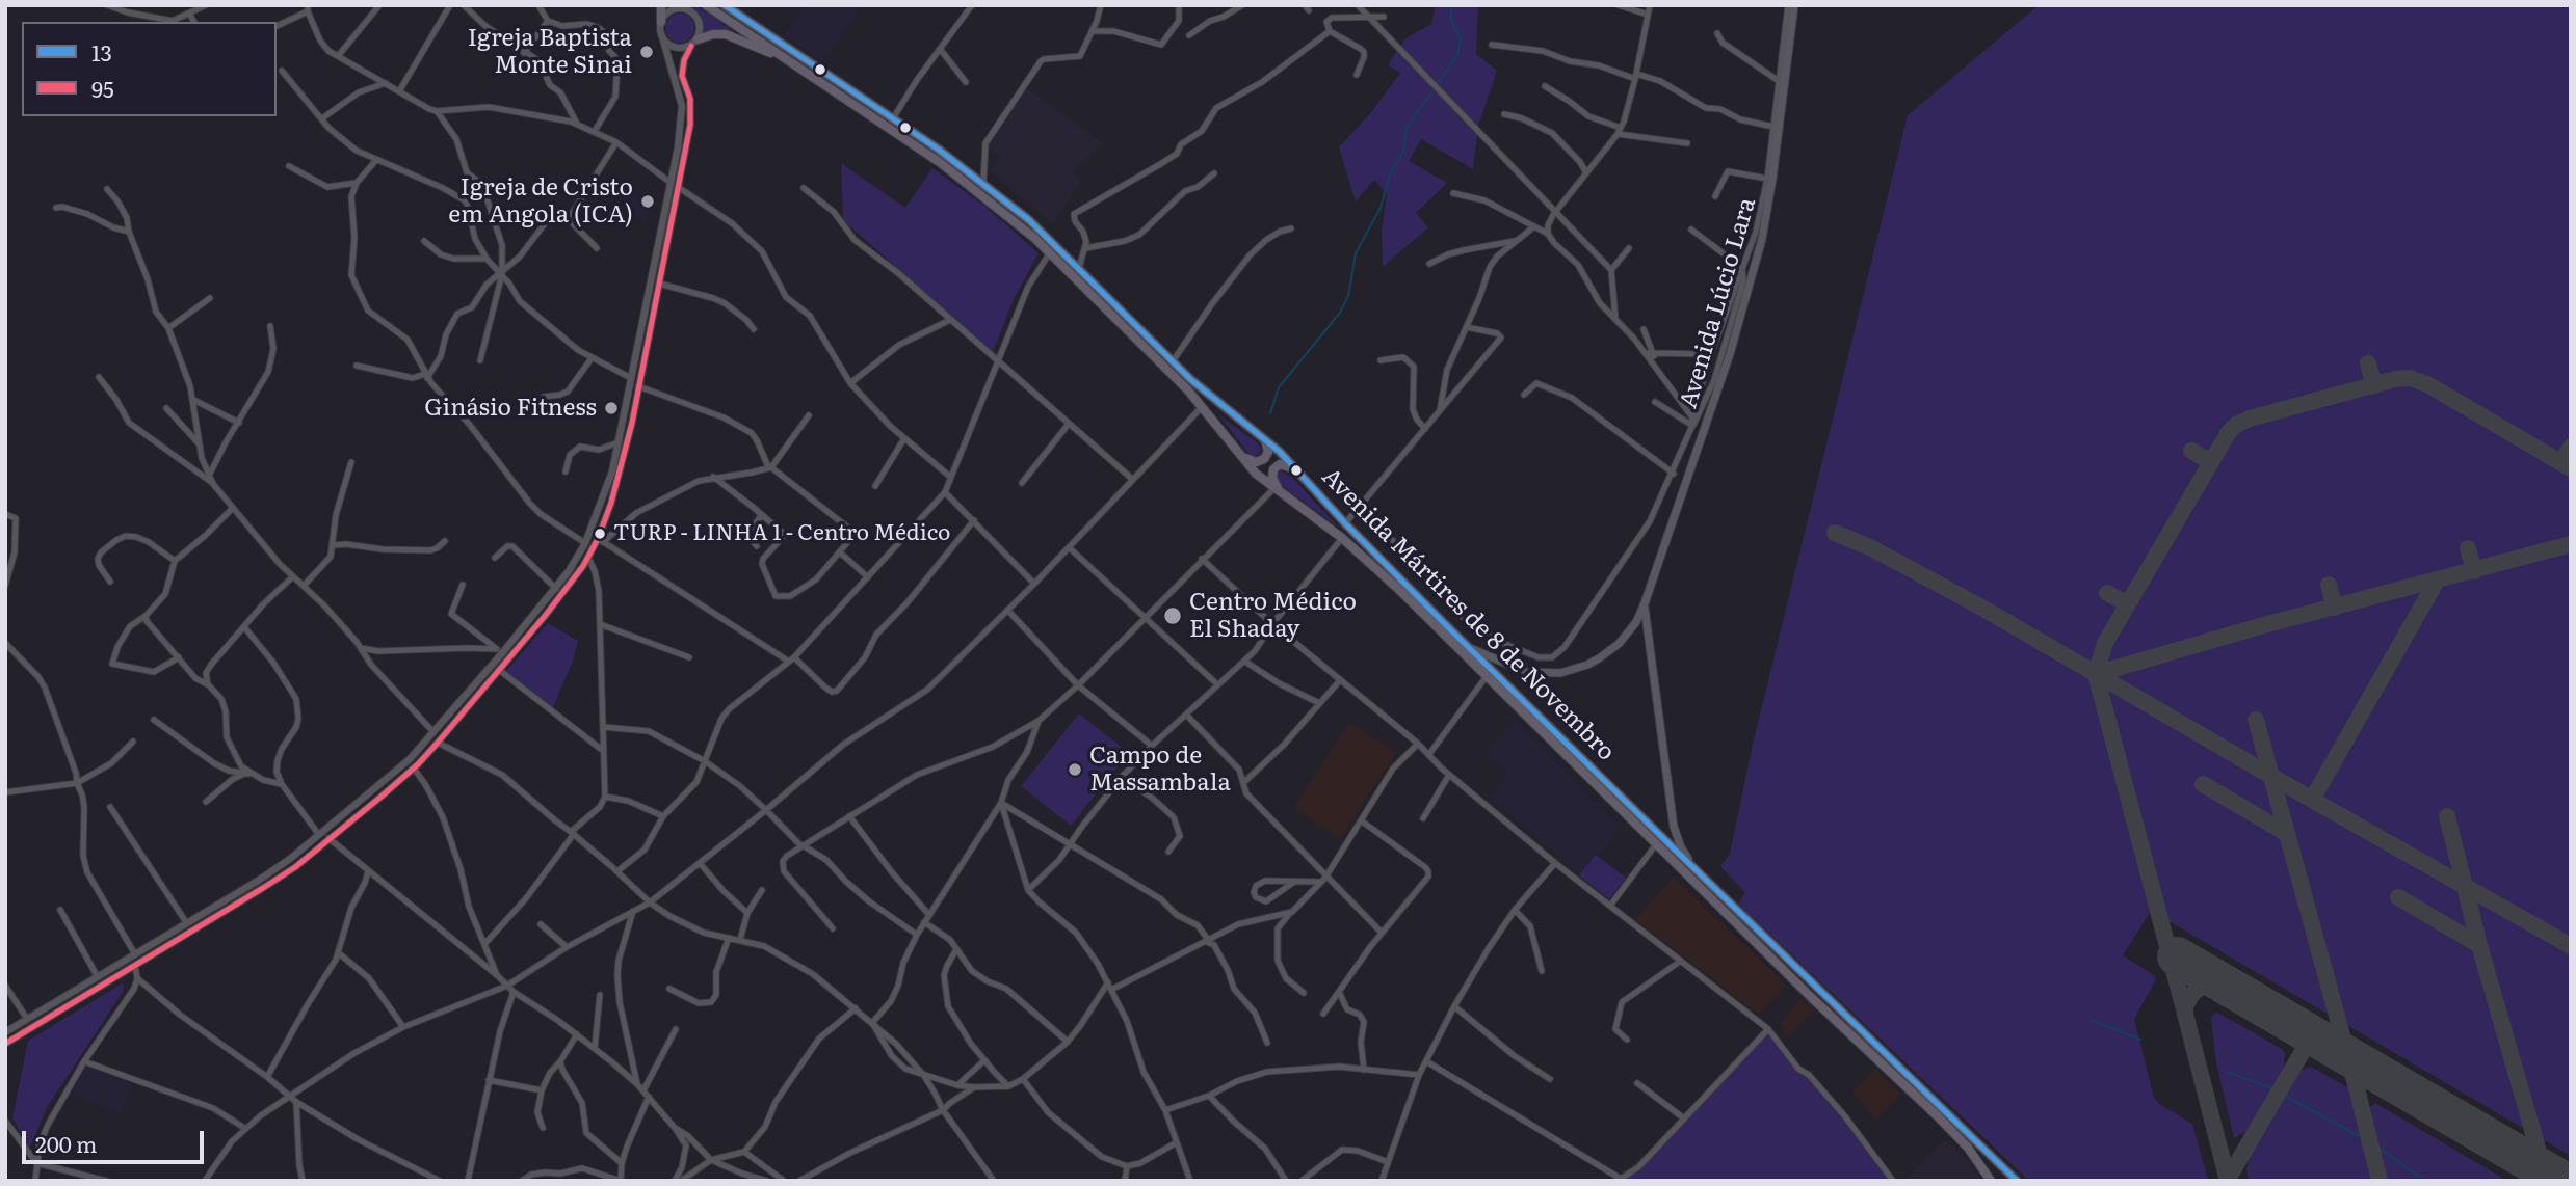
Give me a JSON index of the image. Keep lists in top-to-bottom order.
{
  "streets": {
    "main road": ["Avenida Lúcio Lara", "Avenida Mártires de 8 de Novembro"]
  },
  "crossings": [
    ["Avenida Lúcio Lara", "Avenida Mártires de 8 de Novembro"]
  ],
  "places": [
    "Igreja Baptista Monte Sinai",
    "Igreja de Cristo em Angola (ICA)",
    "Ginásio Fitness",
    "TURP - LINHA 1 - Centro Médico",
    "Centro Médico El Shaday",
    "Campo de Massambala"
  ],
  "lines": ["transit line 13", "transit line 95"],
  "legend": ["13", "95"],
  "scale_bar": "200 m"
}
